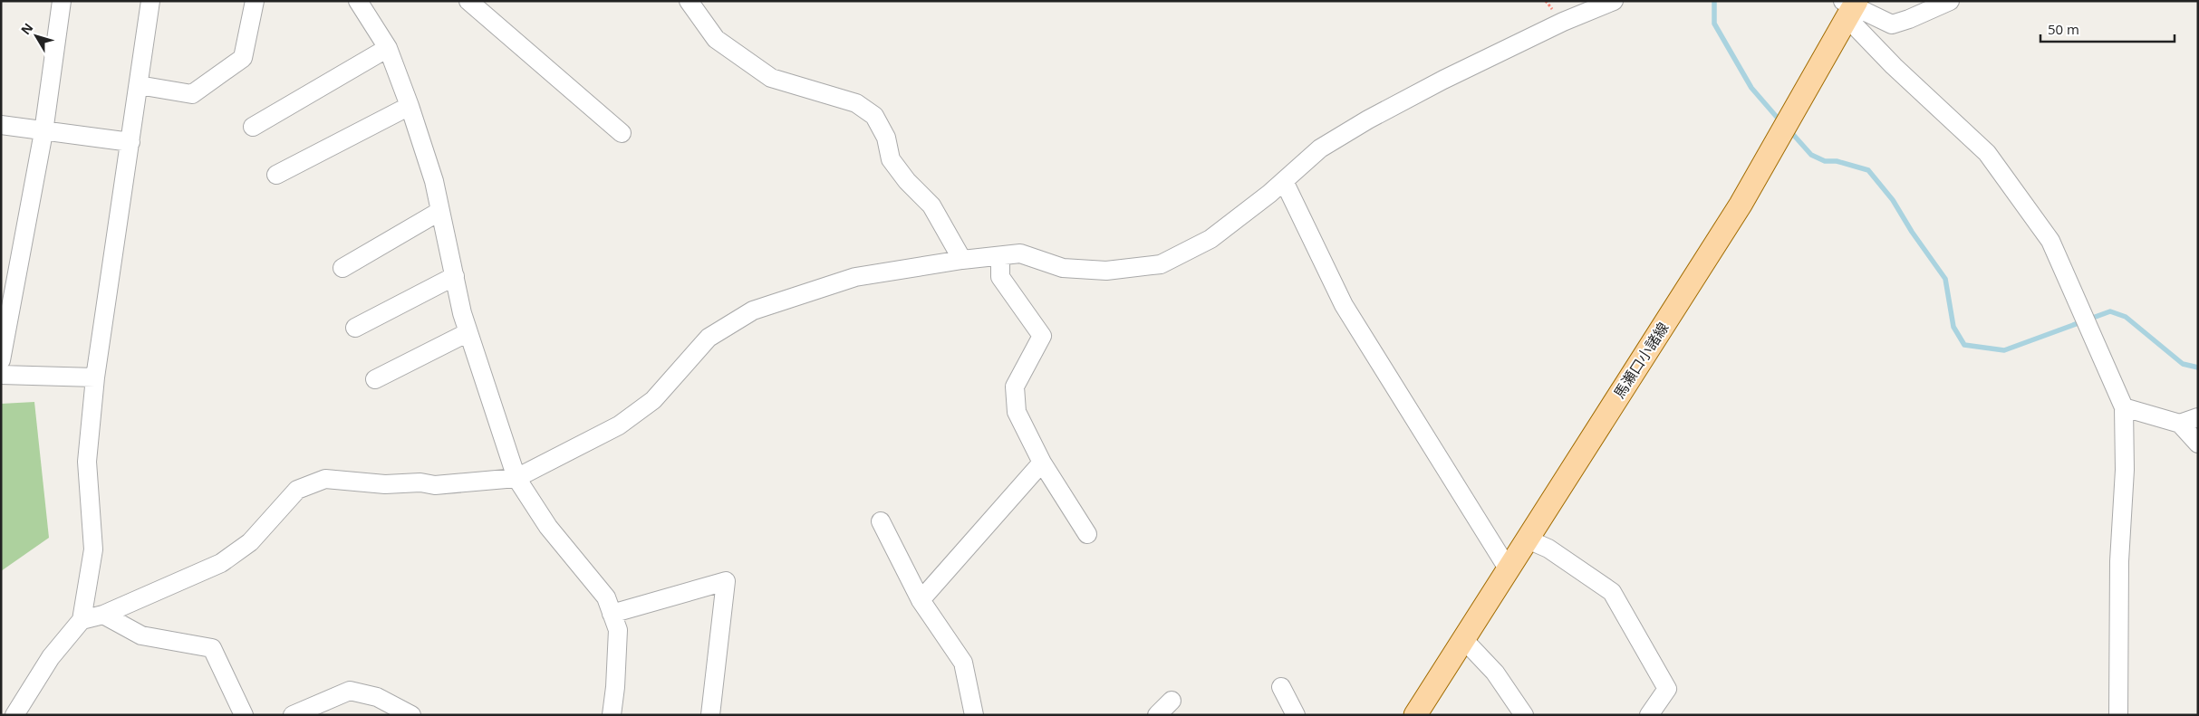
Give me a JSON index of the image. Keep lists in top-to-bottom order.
{
  "streets": {
    "main road": ["馬瀬口小諸線"]
  },
  "scale_bar": "50 m",
  "north": "top left"
}
